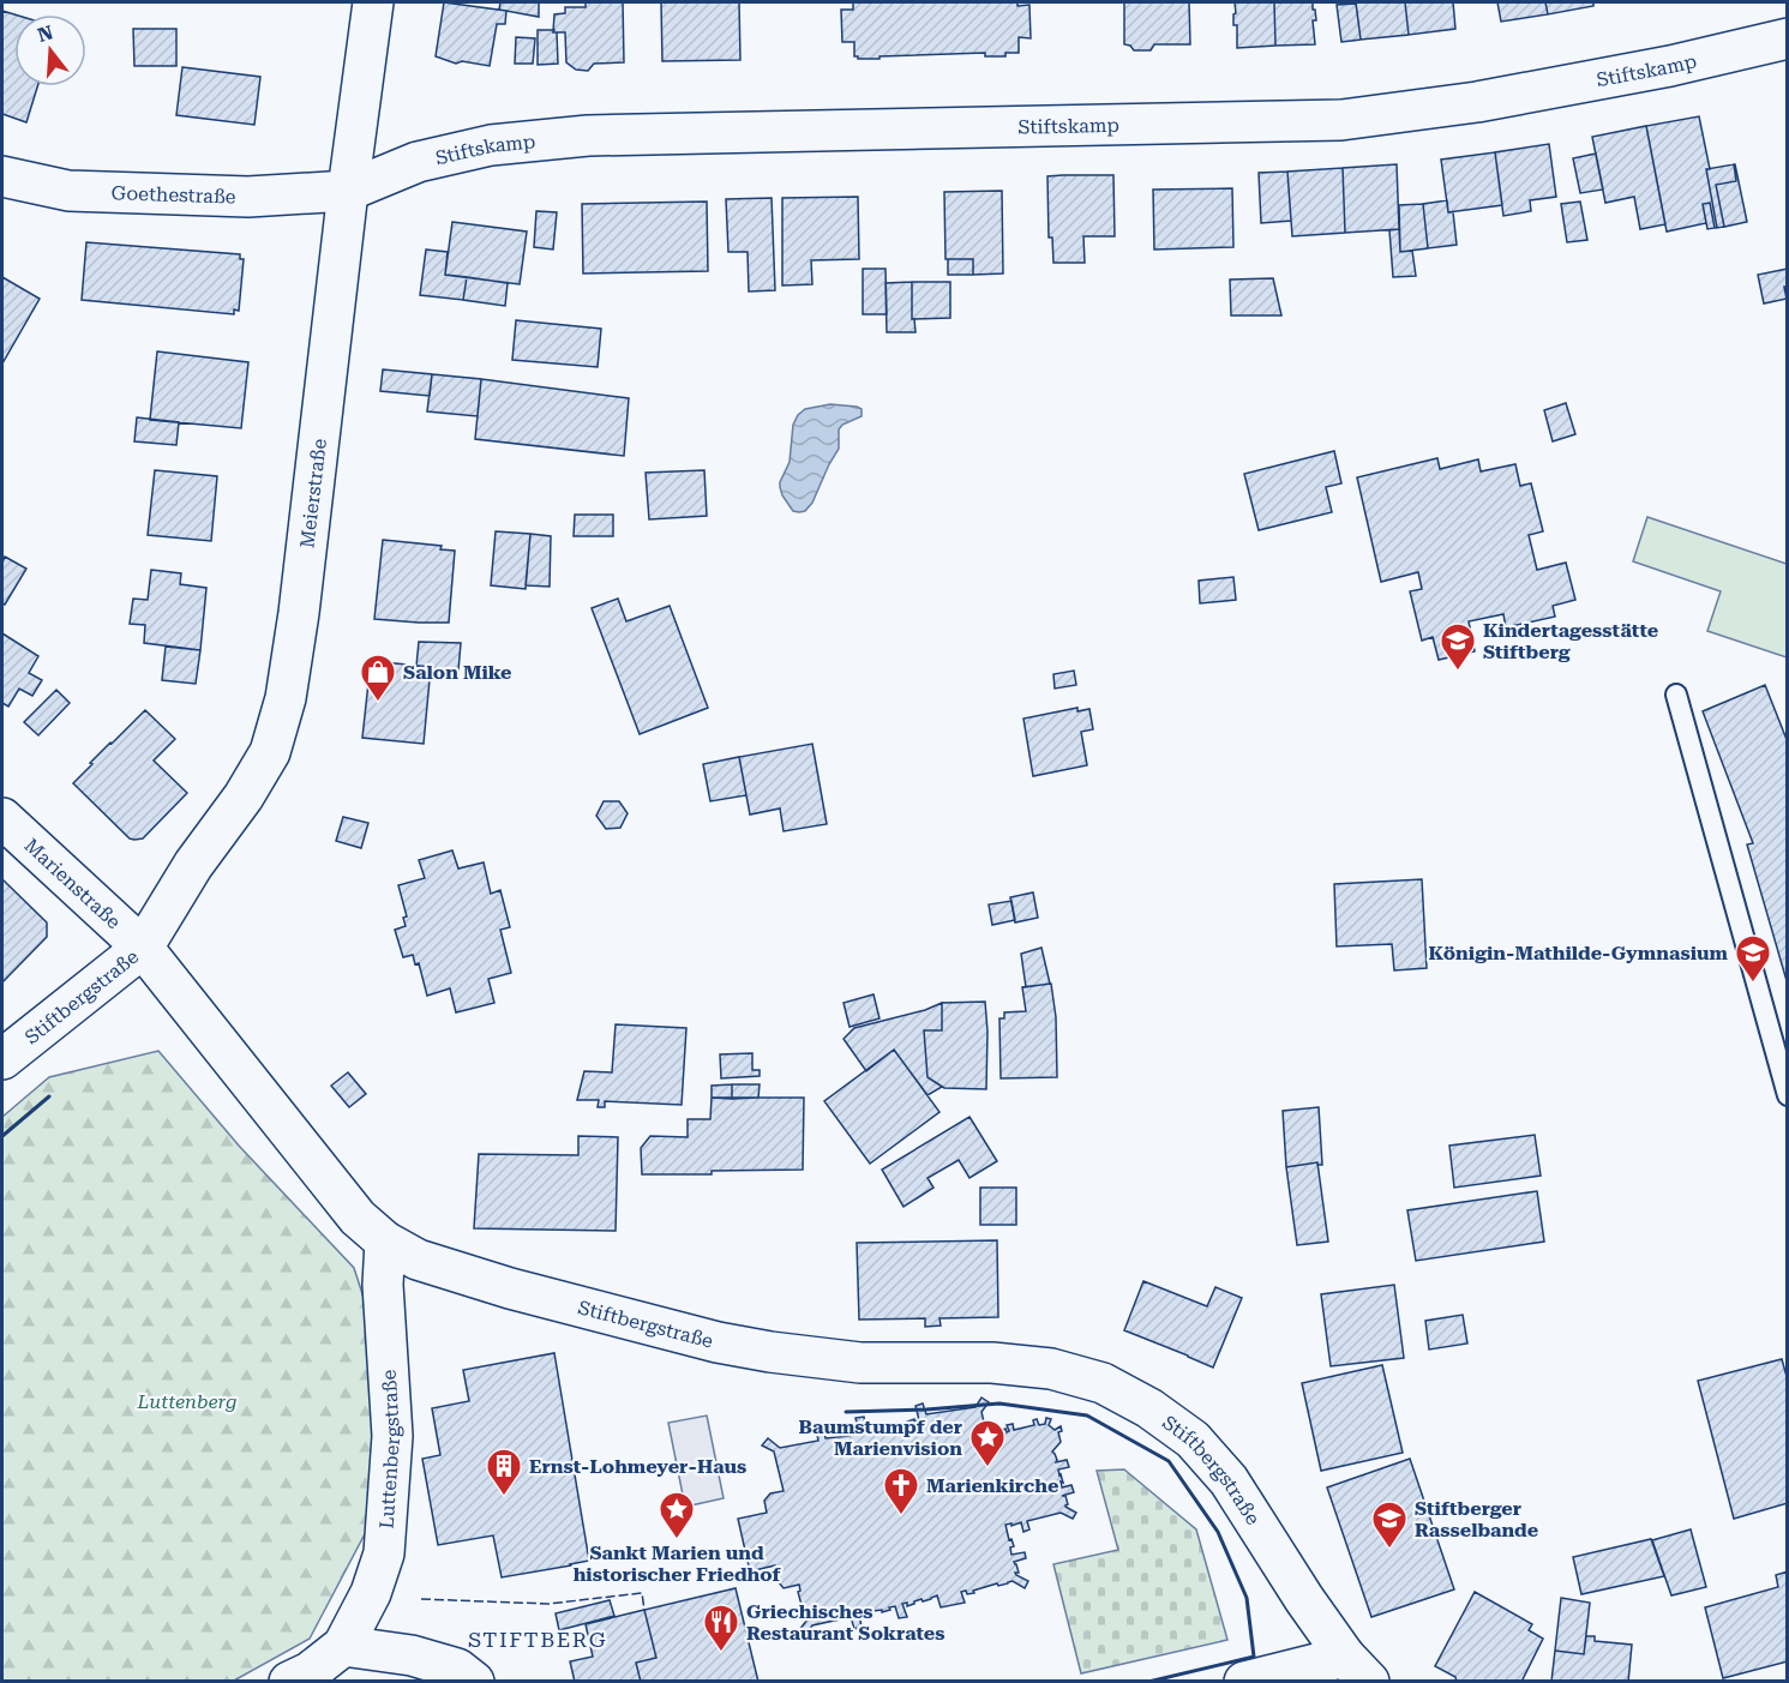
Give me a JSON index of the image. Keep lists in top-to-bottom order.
{
  "streets": {
    "street": [
      "Stiftskamp",
      "Goethestraße",
      "Meierstraße",
      "Marienstraße",
      "Stiftbergstraße",
      "Luttenbergstraße"
    ]
  },
  "crossings": [
    ["Stiftskamp", "Goethestraße"],
    ["Stiftskamp", "Meierstraße"],
    ["Goethestraße", "Meierstraße"],
    ["Meierstraße", "Marienstraße"],
    ["Meierstraße", "Stiftbergstraße"],
    ["Marienstraße", "Stiftbergstraße"],
    ["Stiftbergstraße", "Luttenbergstraße"]
  ],
  "districts": ["STIFTBERG"],
  "parks": ["Luttenberg"],
  "places": {
    "school or university": ["Kindertagesstätte Stiftberg", "Königin-Mathilde-Gymnasium", "Stiftberger Rasselbande"],
    "shop": ["Salon Mike"],
    "place": ["Baumstumpf der Marienvision", "Sankt Marien und historischer Friedhof"],
    "building": ["Ernst-Lohmeyer-Haus"],
    "church": ["Marienkirche"],
    "restaurant": ["Griechisches Restaurant Sokrates"]
  },
  "north": "top"
}
